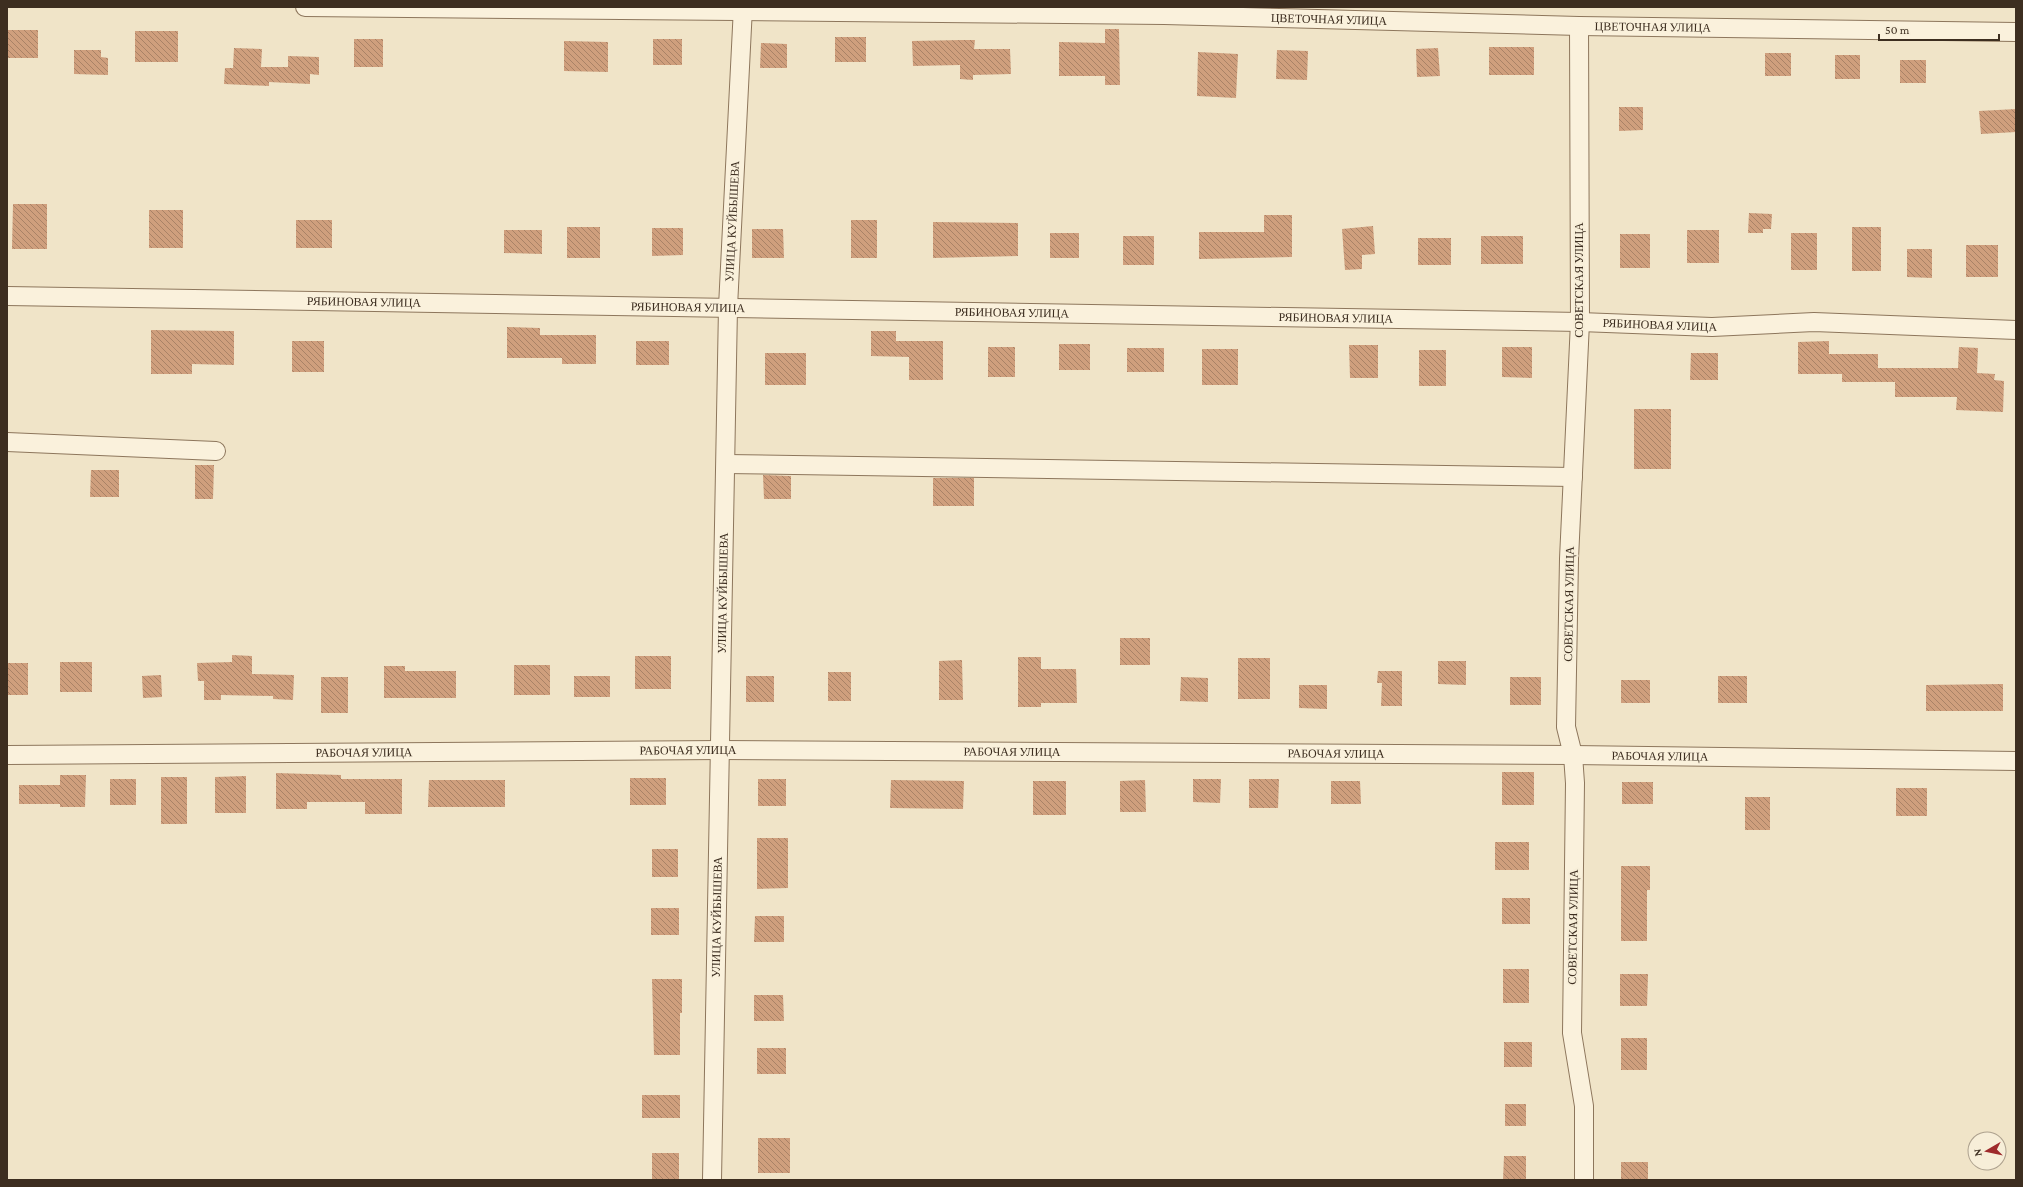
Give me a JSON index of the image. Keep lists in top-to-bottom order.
{
  "streets": {
    "street": [
      "ЦВЕТОЧНАЯ УЛИЦА",
      "УЛИЦА КУЙБЫШЕВА",
      "СОВЕТСКАЯ УЛИЦА",
      "РЯБИНОВАЯ УЛИЦА",
      "РАБОЧАЯ УЛИЦА"
    ]
  },
  "crossings": [
    ["ЦВЕТОЧНАЯ УЛИЦА", "УЛИЦА КУЙБЫШЕВА"],
    ["ЦВЕТОЧНАЯ УЛИЦА", "СОВЕТСКАЯ УЛИЦА"],
    ["УЛИЦА КУЙБЫШЕВА", "РЯБИНОВАЯ УЛИЦА"],
    ["УЛИЦА КУЙБЫШЕВА", "РАБОЧАЯ УЛИЦА"],
    ["СОВЕТСКАЯ УЛИЦА", "РЯБИНОВАЯ УЛИЦА"],
    ["СОВЕТСКАЯ УЛИЦА", "РАБОЧАЯ УЛИЦА"]
  ],
  "scale_bar": "50 m",
  "north": "left"
}
